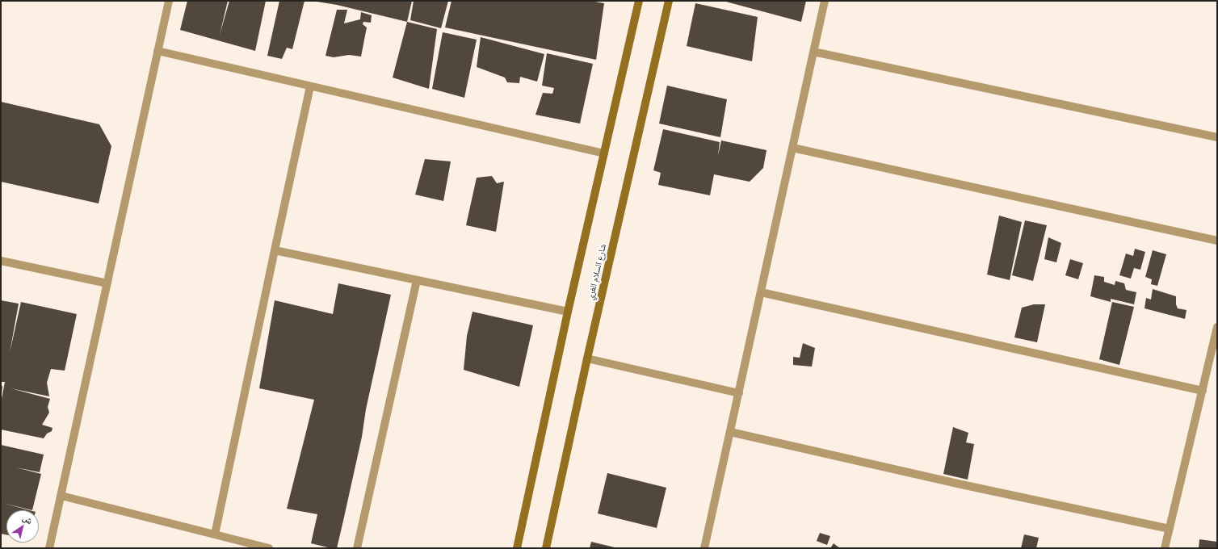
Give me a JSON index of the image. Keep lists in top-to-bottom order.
{
  "streets": {
    "main road": ["شارع السلام الغري"]
  },
  "north": "top right"
}
